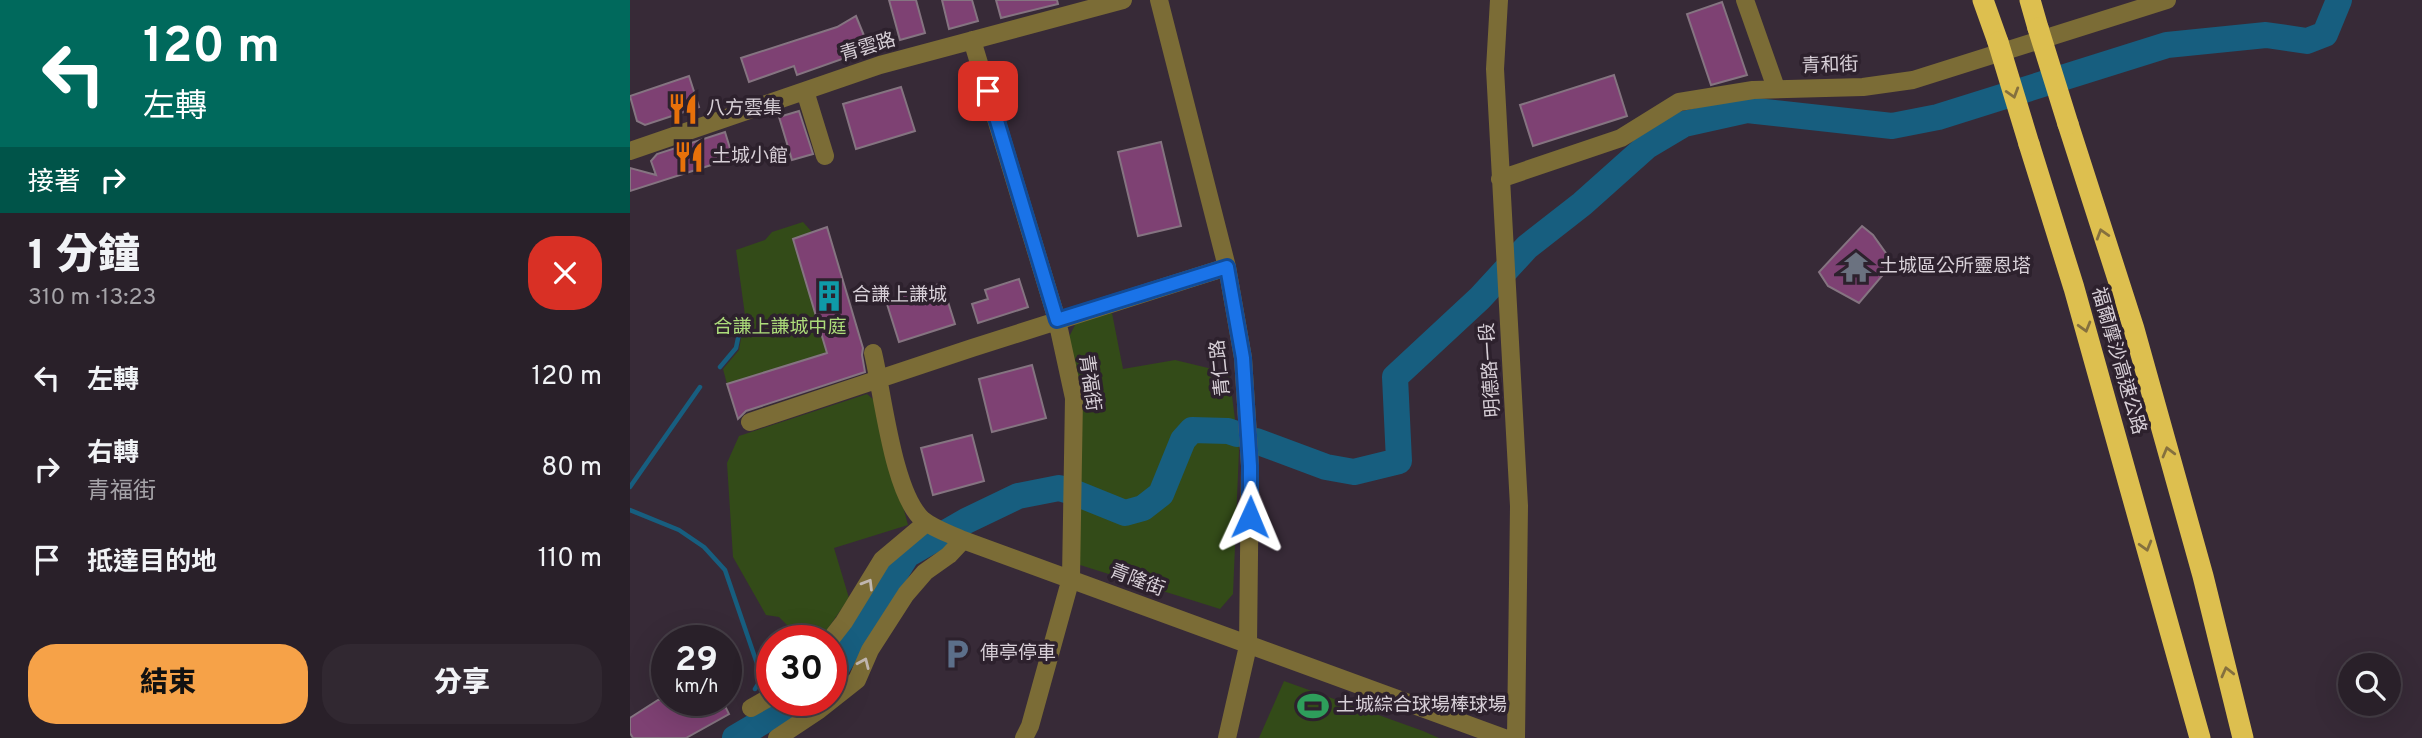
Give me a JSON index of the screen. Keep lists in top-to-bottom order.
{
  "streets": {
    "highway": ["福爾摩沙高速公路"],
    "street": [
      "青雲路",
      "青和街",
      "青仁路",
      "明德路一段",
      "青福街",
      "青隆街"
    ]
  },
  "crossings": [
    ["青雲路", "青福街"],
    ["青和街", "明德路一段"],
    ["青仁路", "青隆街"],
    ["青福街", "青隆街"]
  ],
  "parks": ["合謙上謙城中庭"],
  "places": {
    "restaurant": ["八方雲集", "土城小館"],
    "temple": ["土城區公所靈恩塔"],
    "building": ["合謙上謙城"],
    "parking": ["俥亭停車"],
    "sports": ["土城綜合球場棒球場"]
  },
  "page": {
    "turn": ["120 m", "左轉"],
    "then": "接著",
    "heading": ["1 分鐘", "310 m · 13:23"],
    "list": [
      {
        "name": "左轉",
        "value": "120 m"
      },
      {
        "name": "右轉",
        "note": "青福街",
        "value": "80 m"
      },
      {
        "name": "抵達目的地",
        "value": "110 m"
      }
    ],
    "speed": "29 km/h",
    "limit": "30",
    "buttons": ["結束", "分享"]
  }
}
